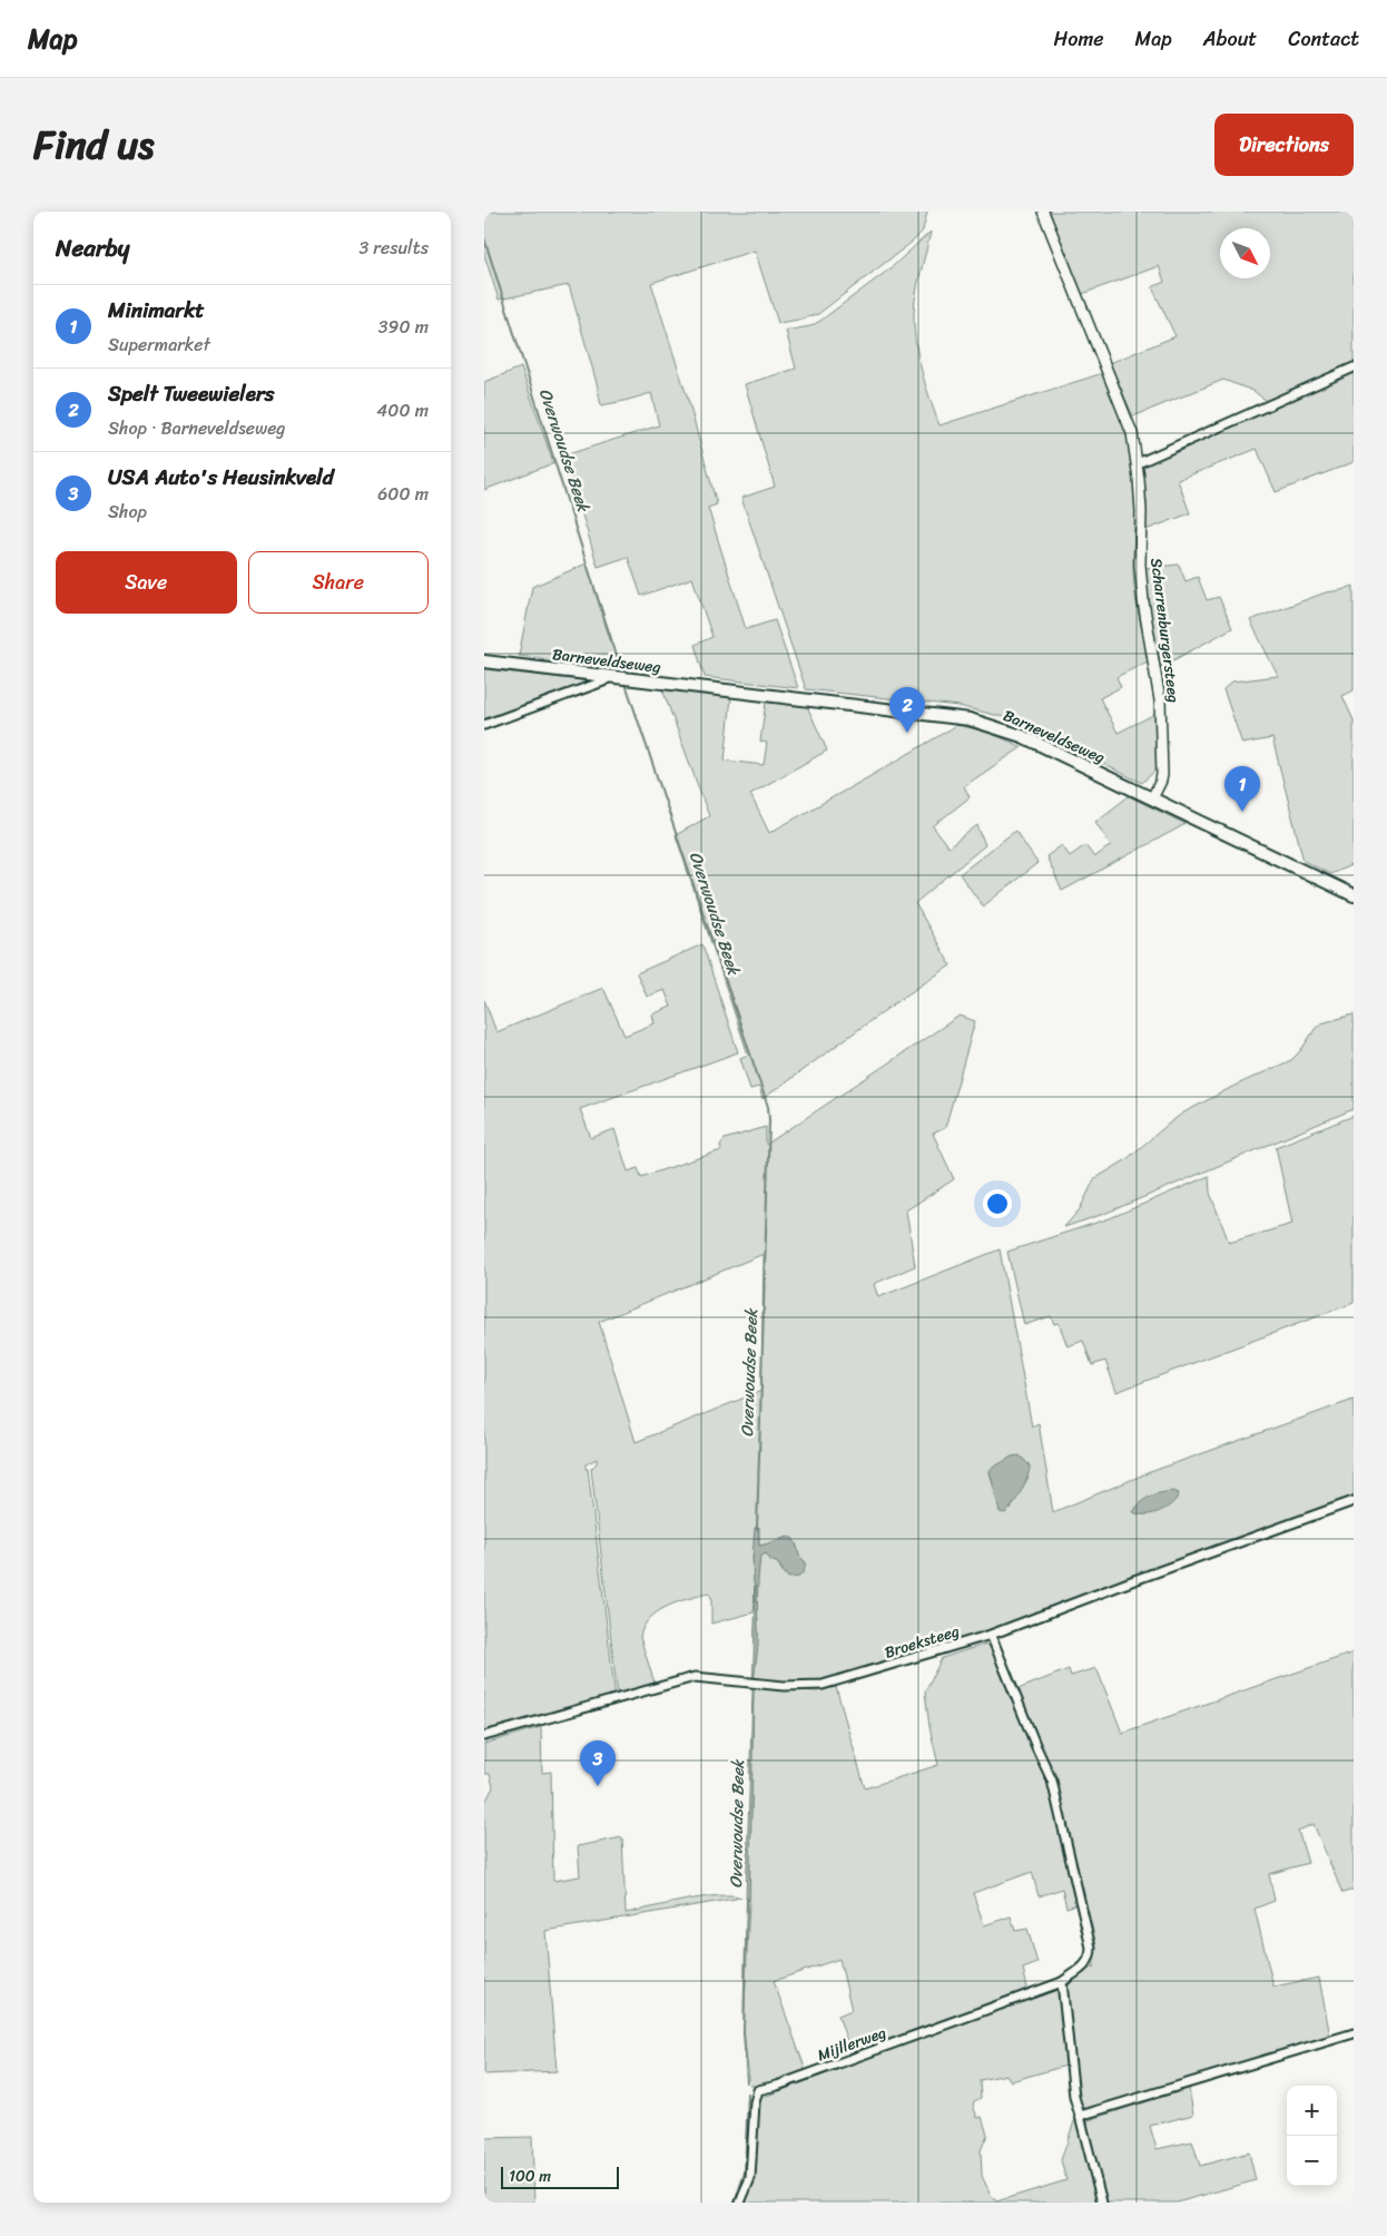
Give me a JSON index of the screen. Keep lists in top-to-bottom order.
{
  "streets": {
    "main road": ["Barneveldseweg"],
    "street": ["Scharrenburgersteeg", "Broeksteeg", "Mijllerweg"]
  },
  "crossings": [
    ["Scharrenburgersteeg", "Barneveldseweg"],
    ["Broeksteeg", "Mijllerweg"]
  ],
  "water": ["Overwoudse Beek"],
  "scale_bar": "100 m",
  "north": "bottom right",
  "page": {
    "header": "Map",
    "nav": [
      "Home",
      "Map",
      "About",
      "Contact"
    ],
    "title": "Find us",
    "buttons": [
      "Directions",
      ["Save", "Share"]
    ],
    "heading": ["Nearby", "3 results"],
    "list": [
      {
        "mark": "1",
        "name": "Minimarkt",
        "note": "Supermarket",
        "value": "390 m"
      },
      {
        "mark": "2",
        "name": "Spelt Tweewielers",
        "note": "Shop · Barneveldseweg",
        "value": "400 m"
      },
      {
        "mark": "3",
        "name": "USA Auto's Heusinkveld",
        "note": "Shop",
        "value": "600 m"
      }
    ],
    "pins": ["2", "1", "3"],
    "map_buttons": ["+", "−"],
    "scale": "100 m"
  }
}
